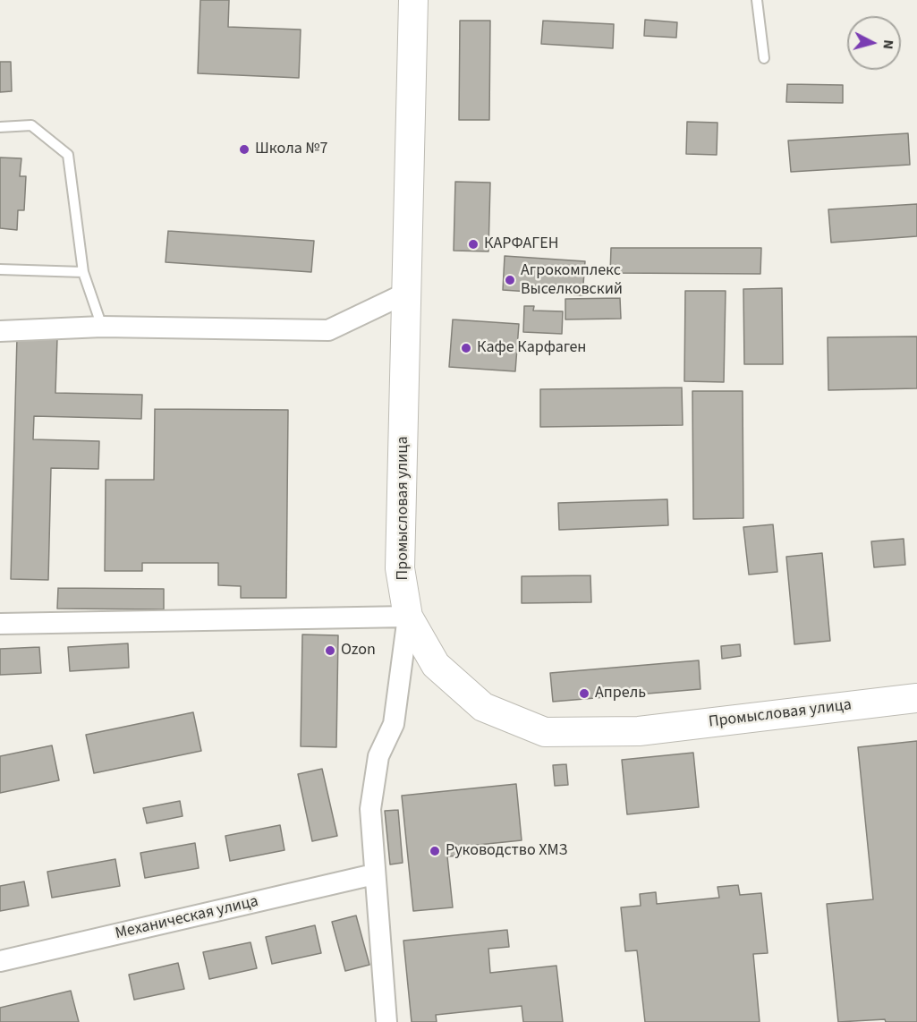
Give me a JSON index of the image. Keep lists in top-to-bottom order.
{
  "streets": {
    "main road": ["Промысловая улица"],
    "street": ["Механическая улица"]
  },
  "places": [
    "Школа №7",
    "КАРФАГЕН",
    "Агрокомплекс Выселковский",
    "Кафе Карфаген",
    "Ozon",
    "Апрель",
    "Руководство ХМЗ"
  ],
  "north": "right"
}
